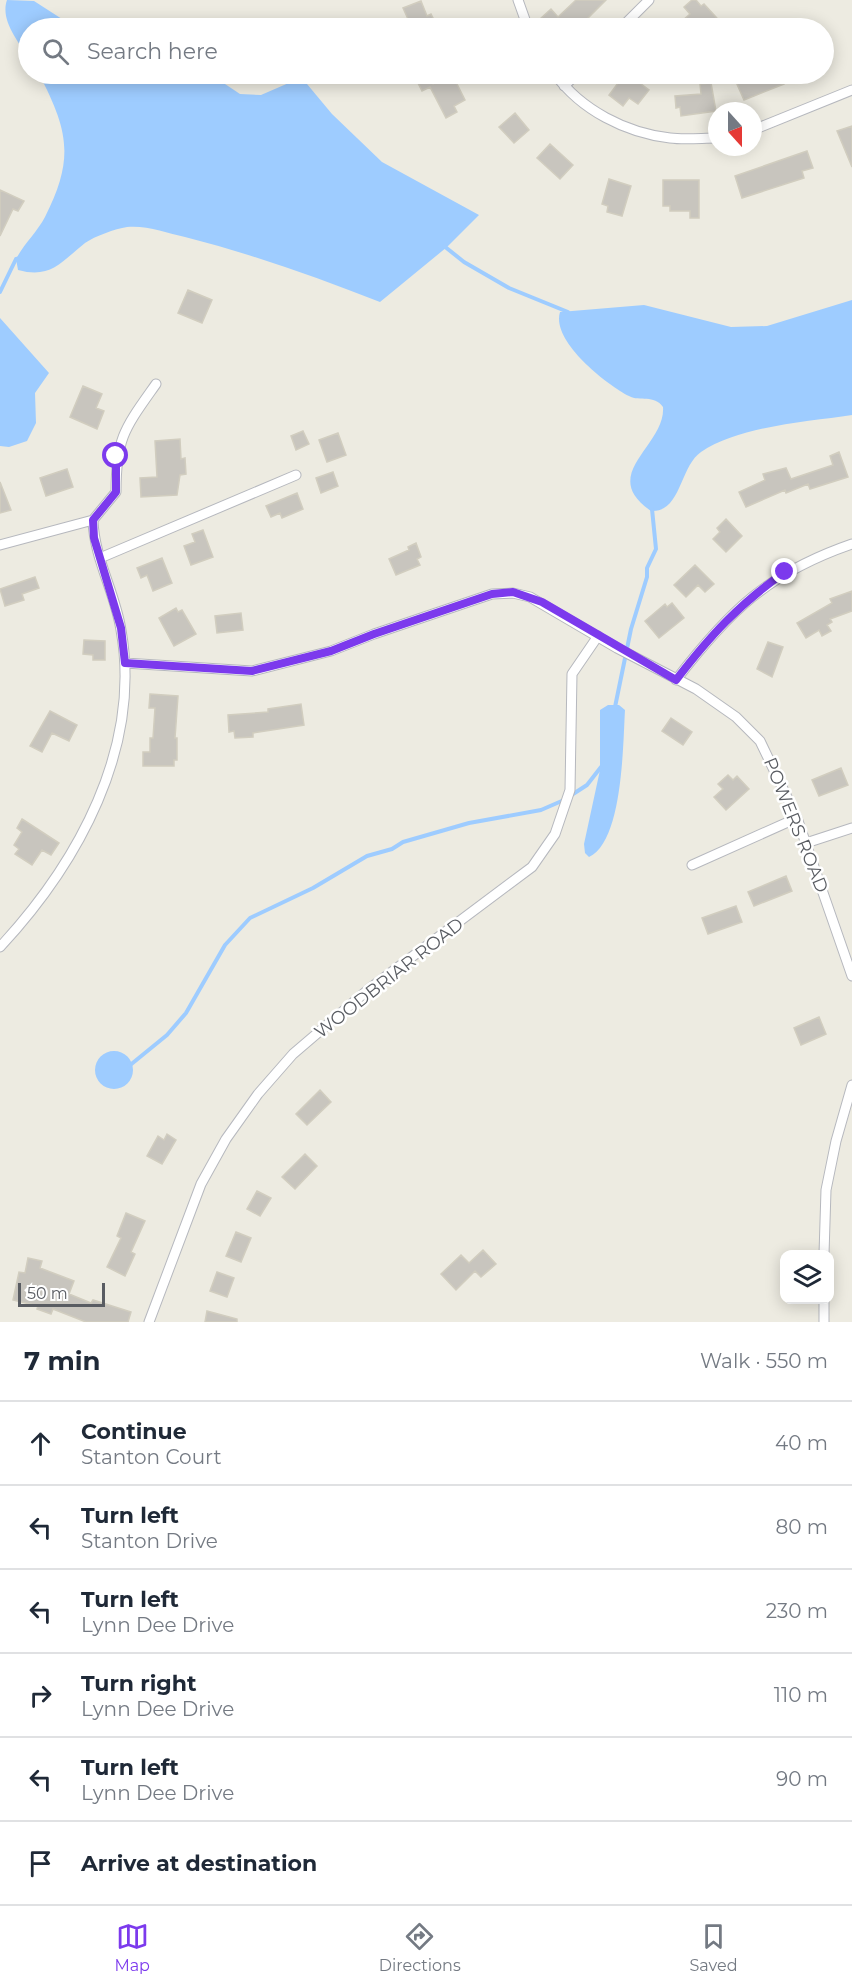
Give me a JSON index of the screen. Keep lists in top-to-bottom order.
{
  "streets": {
    "street": ["POWERS ROAD", "WOODBRIAR ROAD"]
  },
  "crossings": [
    ["POWERS ROAD", "WOODBRIAR ROAD"]
  ],
  "scale_bar": "50 m",
  "north": "bottom",
  "page": {
    "search": "Search here",
    "scale": "50 m",
    "heading": ["7 min", "Walk · 550 m"],
    "list": [
      ["Continue", "Stanton Court", "40 m"],
      ["Turn left", "Stanton Drive", "80 m"],
      ["Turn left", "Lynn Dee Drive", "230 m"],
      ["Turn right", "Lynn Dee Drive", "110 m"],
      ["Turn left", "Lynn Dee Drive", "90 m"],
      "Arrive at destination"
    ],
    "nav": ["Map", "Directions", "Saved"]
  }
}
